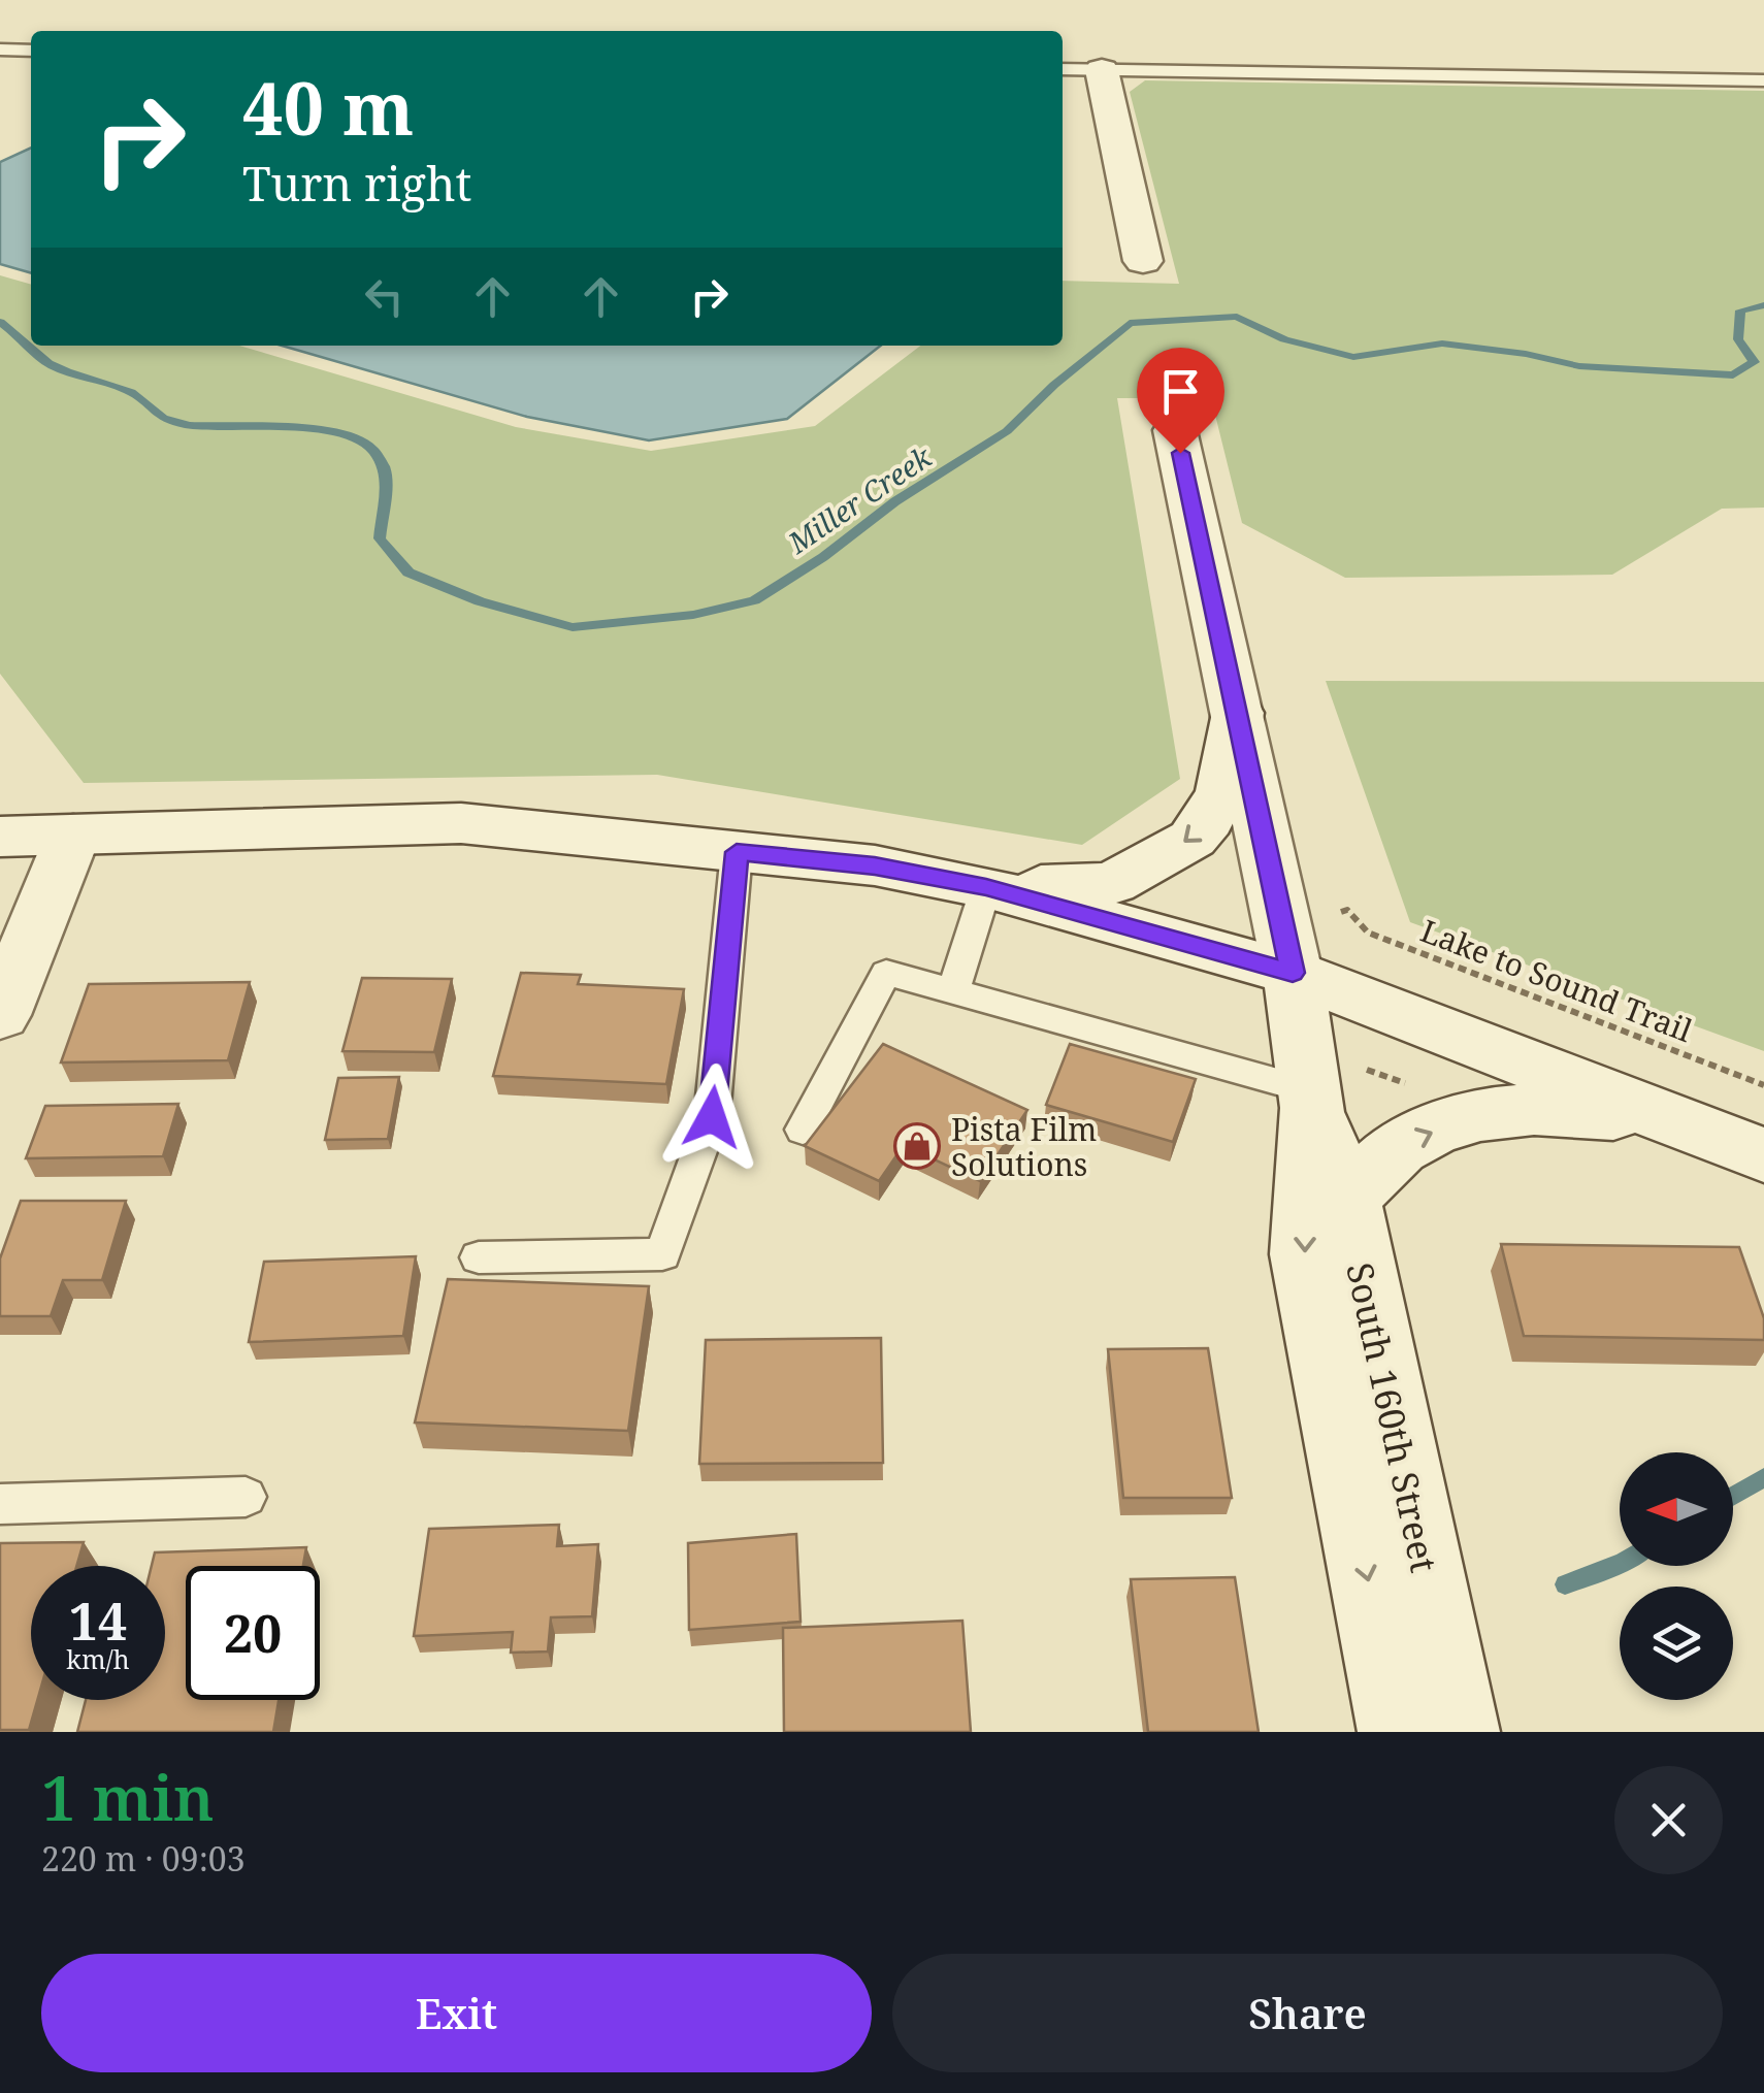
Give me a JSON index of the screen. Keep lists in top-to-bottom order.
{
  "streets": {
    "main road": ["South 160th Street"],
    "path": ["Lake to Sound Trail"]
  },
  "water": ["Miller Creek"],
  "places": {
    "shop": ["Pista Film Solutions"]
  },
  "north": "left",
  "page": {
    "turn": ["40 m", "Turn right"],
    "speed": "14 km/h",
    "limit": "20",
    "heading": ["1 min", "220 m · 09:03"],
    "buttons": ["Exit", "Share"]
  }
}
